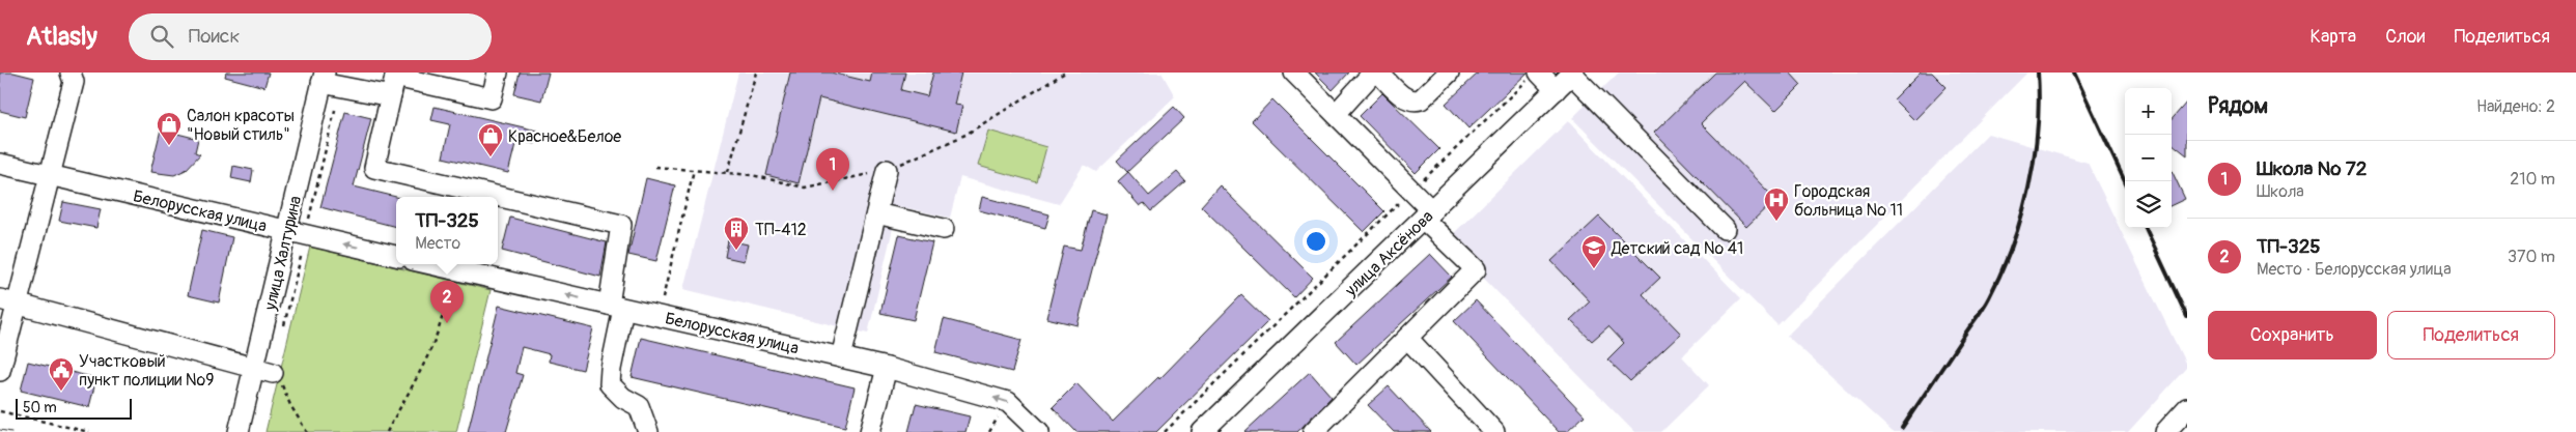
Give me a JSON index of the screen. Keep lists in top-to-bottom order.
{
  "streets": {
    "street": ["Белорусская улица", "улица Халтурина", "улица Аксёнова"]
  },
  "crossings": [
    ["Белорусская улица", "улица Халтурина"]
  ],
  "one_way": ["Белорусская улица"],
  "places": {
    "shop": ["Салон красоты \"Новый стиль\"", "Красное&Белое"],
    "hospital": ["Городская больница № 11"],
    "building": ["ТП-412"],
    "school or university": ["Детский сад № 41"],
    "public building": ["Участковый пункт полиции №9"]
  },
  "scale_bar": "50 m",
  "page": {
    "header": "Atlasly",
    "search": "Поиск",
    "nav": ["Карта", "Слои", "Поделиться"],
    "heading": ["Рядом", "Найдено: 2"],
    "map_buttons": ["+", "−"],
    "list": [
      {
        "mark": "1",
        "name": "Школа № 72",
        "note": "Школа",
        "value": "210 m"
      },
      {
        "mark": "2",
        "name": "ТП-325",
        "note": "Место · Белорусская улица",
        "value": "370 m"
      }
    ],
    "pins": ["1", "2"],
    "popup": ["ТП-325", "Место"],
    "buttons": ["Сохранить", "Поделиться"],
    "scale": "50 m"
  }
}
